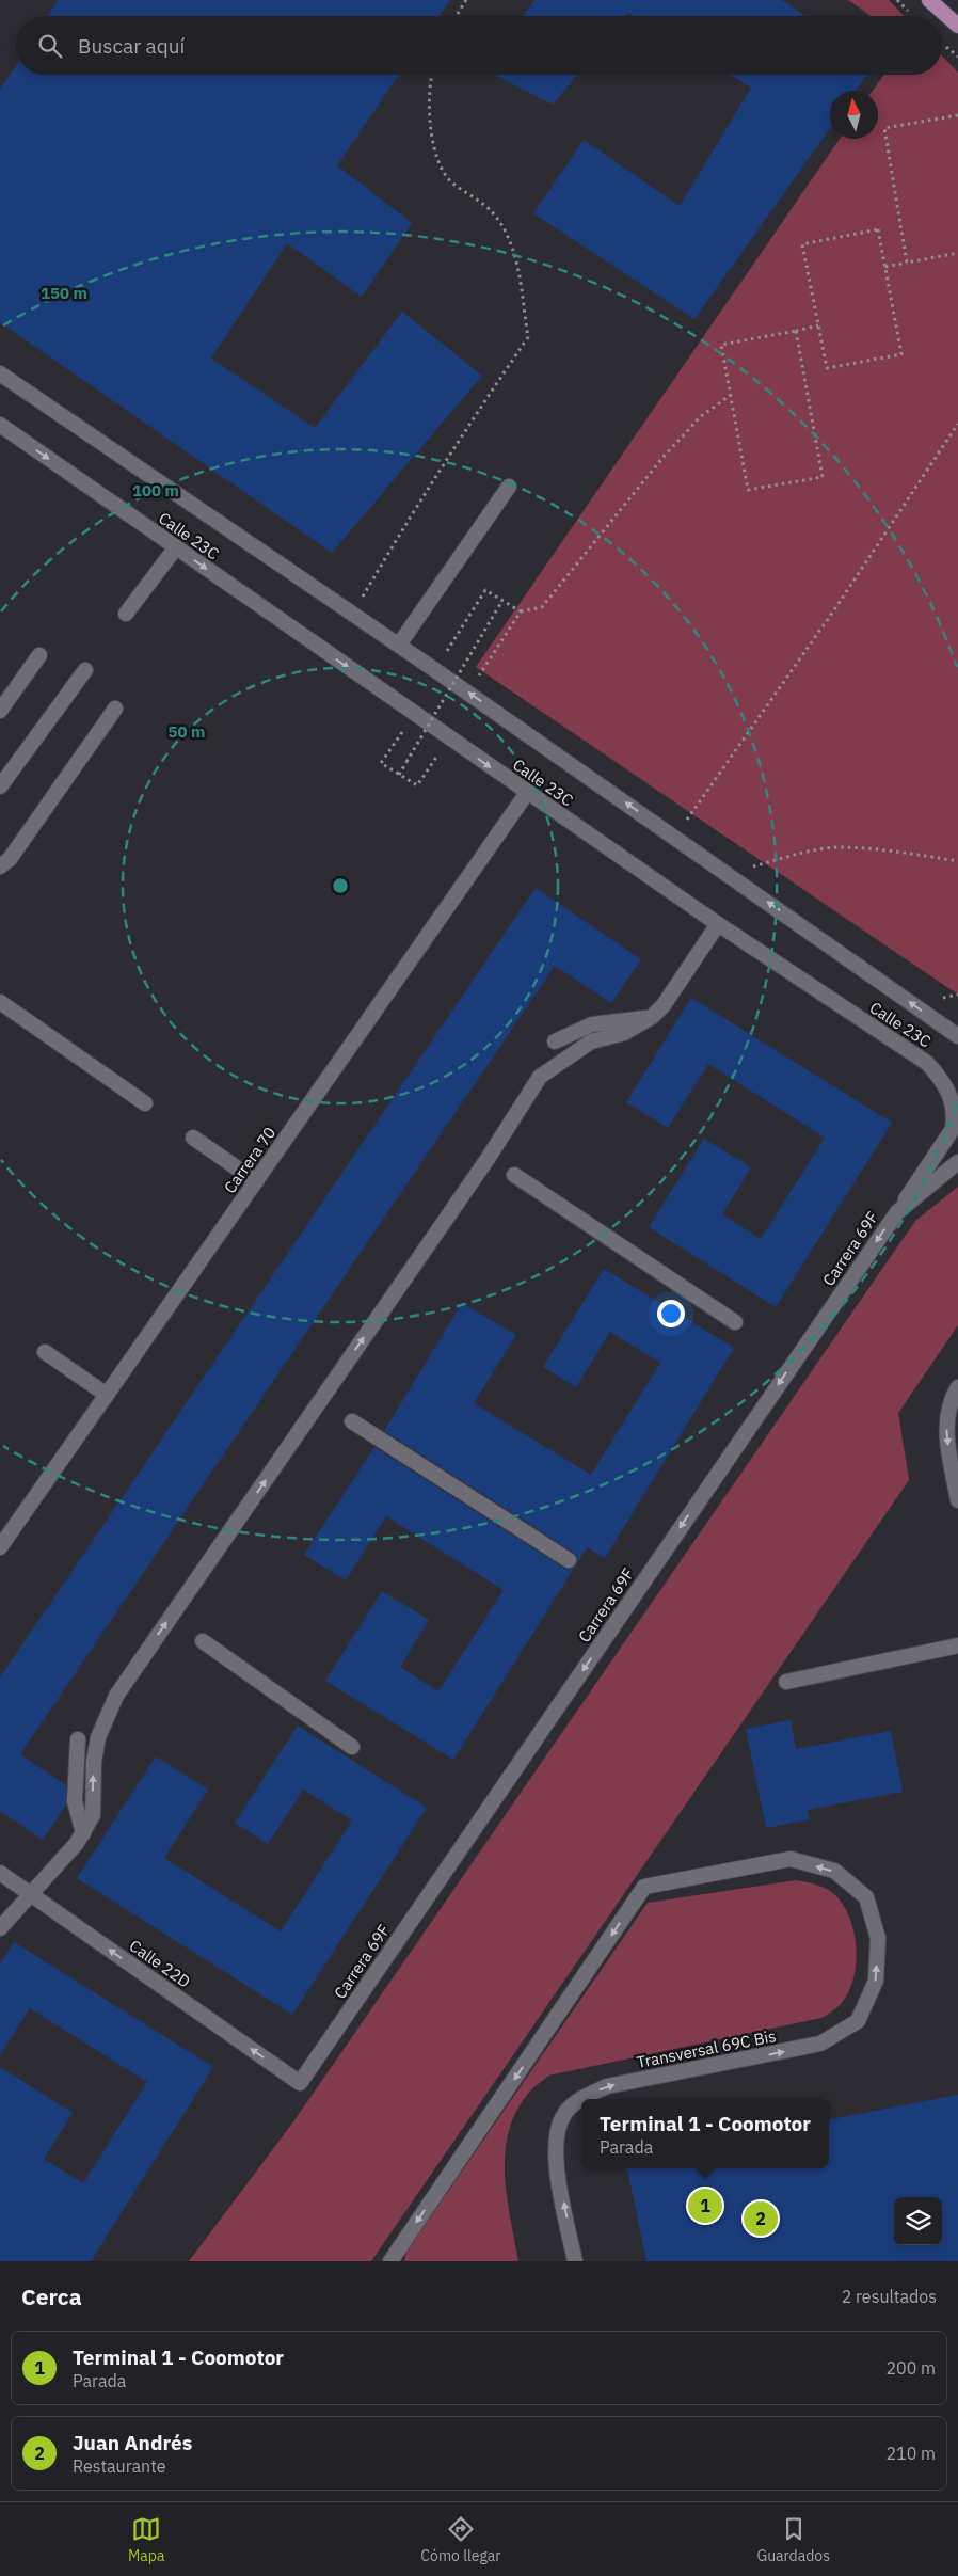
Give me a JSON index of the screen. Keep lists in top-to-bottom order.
{
  "streets": {
    "street": [
      "Calle 23C",
      "Carrera 70",
      "Carrera 69F",
      "Calle 22D",
      "Transversal 69C Bis"
    ]
  },
  "crossings": [
    ["Calle 23C", "Carrera 70"],
    ["Calle 23C", "Carrera 69F"],
    ["Carrera 69F", "Calle 22D"]
  ],
  "one_way": ["Carrera 69F", "Calle 22D"],
  "north": "top",
  "page": {
    "search": "Buscar aquí",
    "popup": ["Terminal 1 - Coomotor", "Parada"],
    "pins": ["1", "2"],
    "heading": ["Cerca", "2 resultados"],
    "list": [
      {
        "mark": "1",
        "name": "Terminal 1 - Coomotor",
        "note": "Parada",
        "value": "200 m"
      },
      {
        "mark": "2",
        "name": "Juan Andrés",
        "note": "Restaurante",
        "value": "210 m"
      }
    ],
    "nav": ["Mapa", "Cómo llegar", "Guardados"]
  },
  "rings": ["150 m", "100 m", "50 m"]
}
